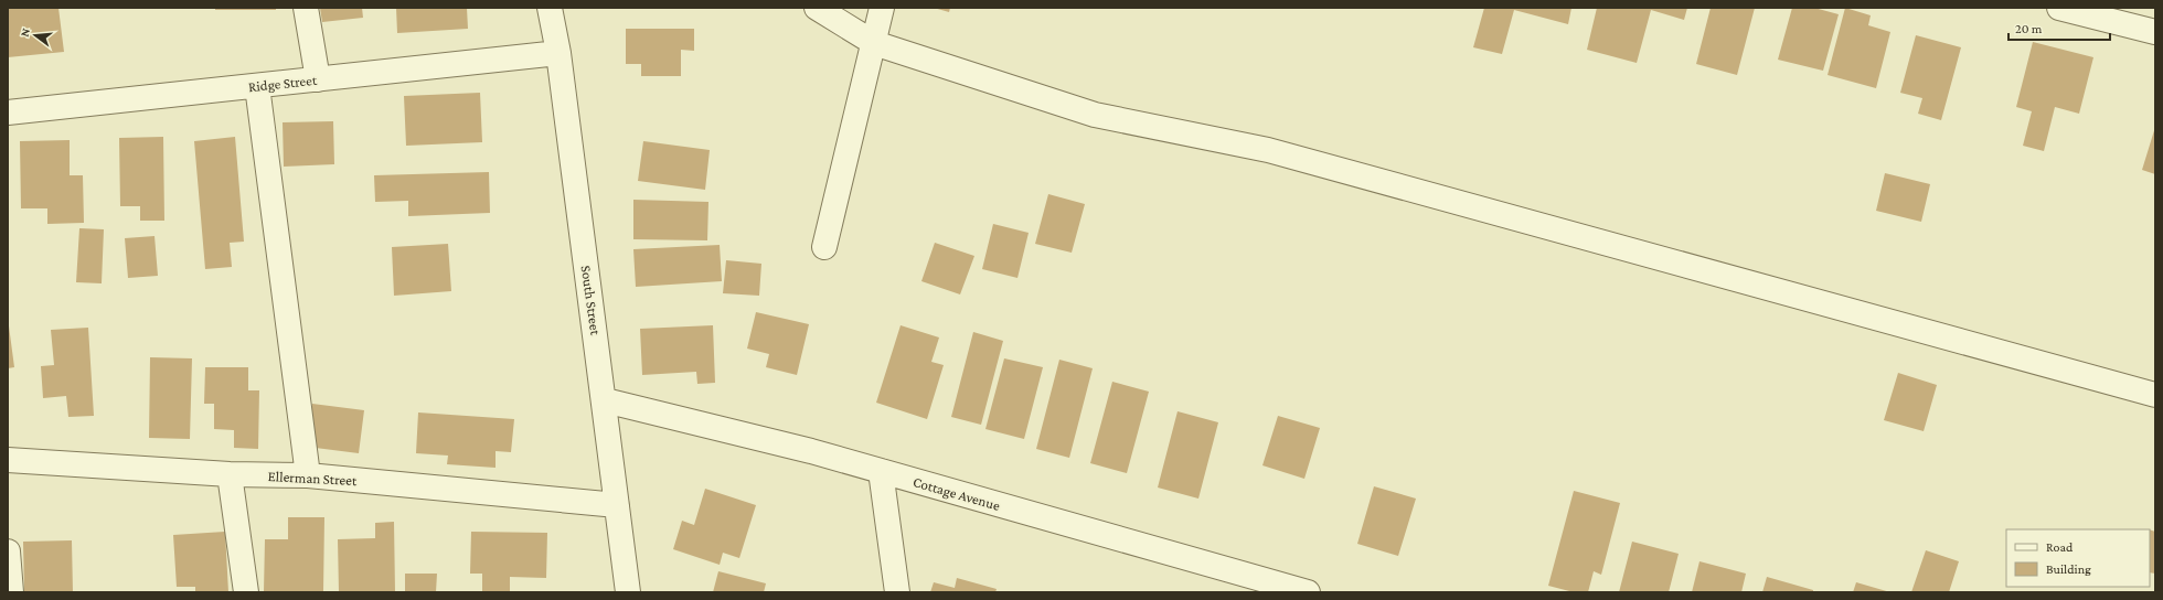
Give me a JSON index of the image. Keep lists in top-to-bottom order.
{
  "streets": {
    "street": [
      "Ridge Street",
      "South Street",
      "Ellerman Street",
      "Cottage Avenue"
    ]
  },
  "crossings": [
    ["Ridge Street", "South Street"],
    ["South Street", "Ellerman Street"],
    ["South Street", "Cottage Avenue"]
  ],
  "legend": ["Road", "Building"],
  "scale_bar": "20 m",
  "north": "left"
}
